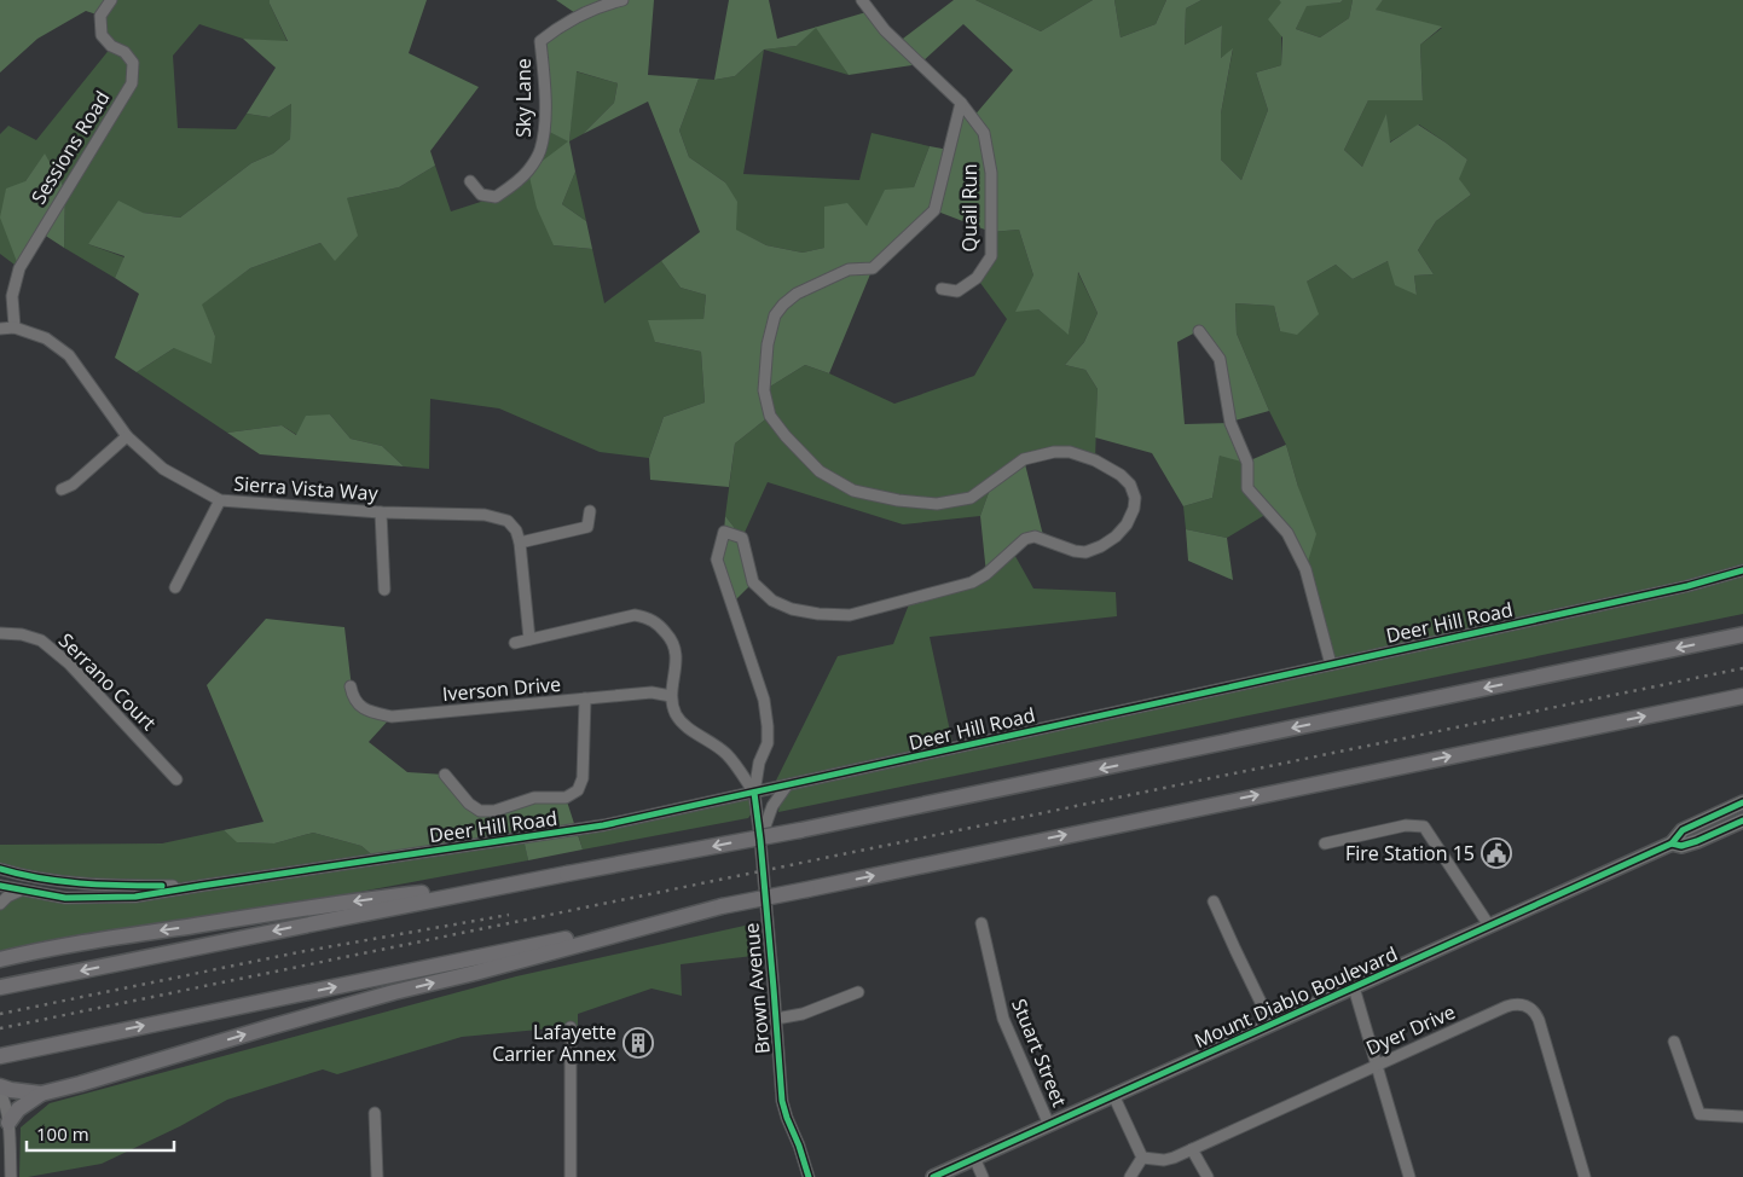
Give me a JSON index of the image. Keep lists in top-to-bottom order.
{
  "streets": {
    "main road": ["Mount Diablo Boulevard"],
    "street": [
      "Sky Lane",
      "Sessions Road",
      "Quail Run",
      "Sierra Vista Way",
      "Deer Hill Road",
      "Serrano Court",
      "Iverson Drive",
      "Brown Avenue",
      "Dyer Drive",
      "Stuart Street"
    ]
  },
  "crossings": [
    ["Sessions Road", "Sierra Vista Way"],
    ["Quail Run", "Brown Avenue"],
    ["Deer Hill Road", "Brown Avenue"],
    ["Mount Diablo Boulevard", "Stuart Street"]
  ],
  "places": {
    "public building": ["Fire Station 15"],
    "building": ["Lafayette Carrier Annex"]
  },
  "scale_bar": "100 m"
}
